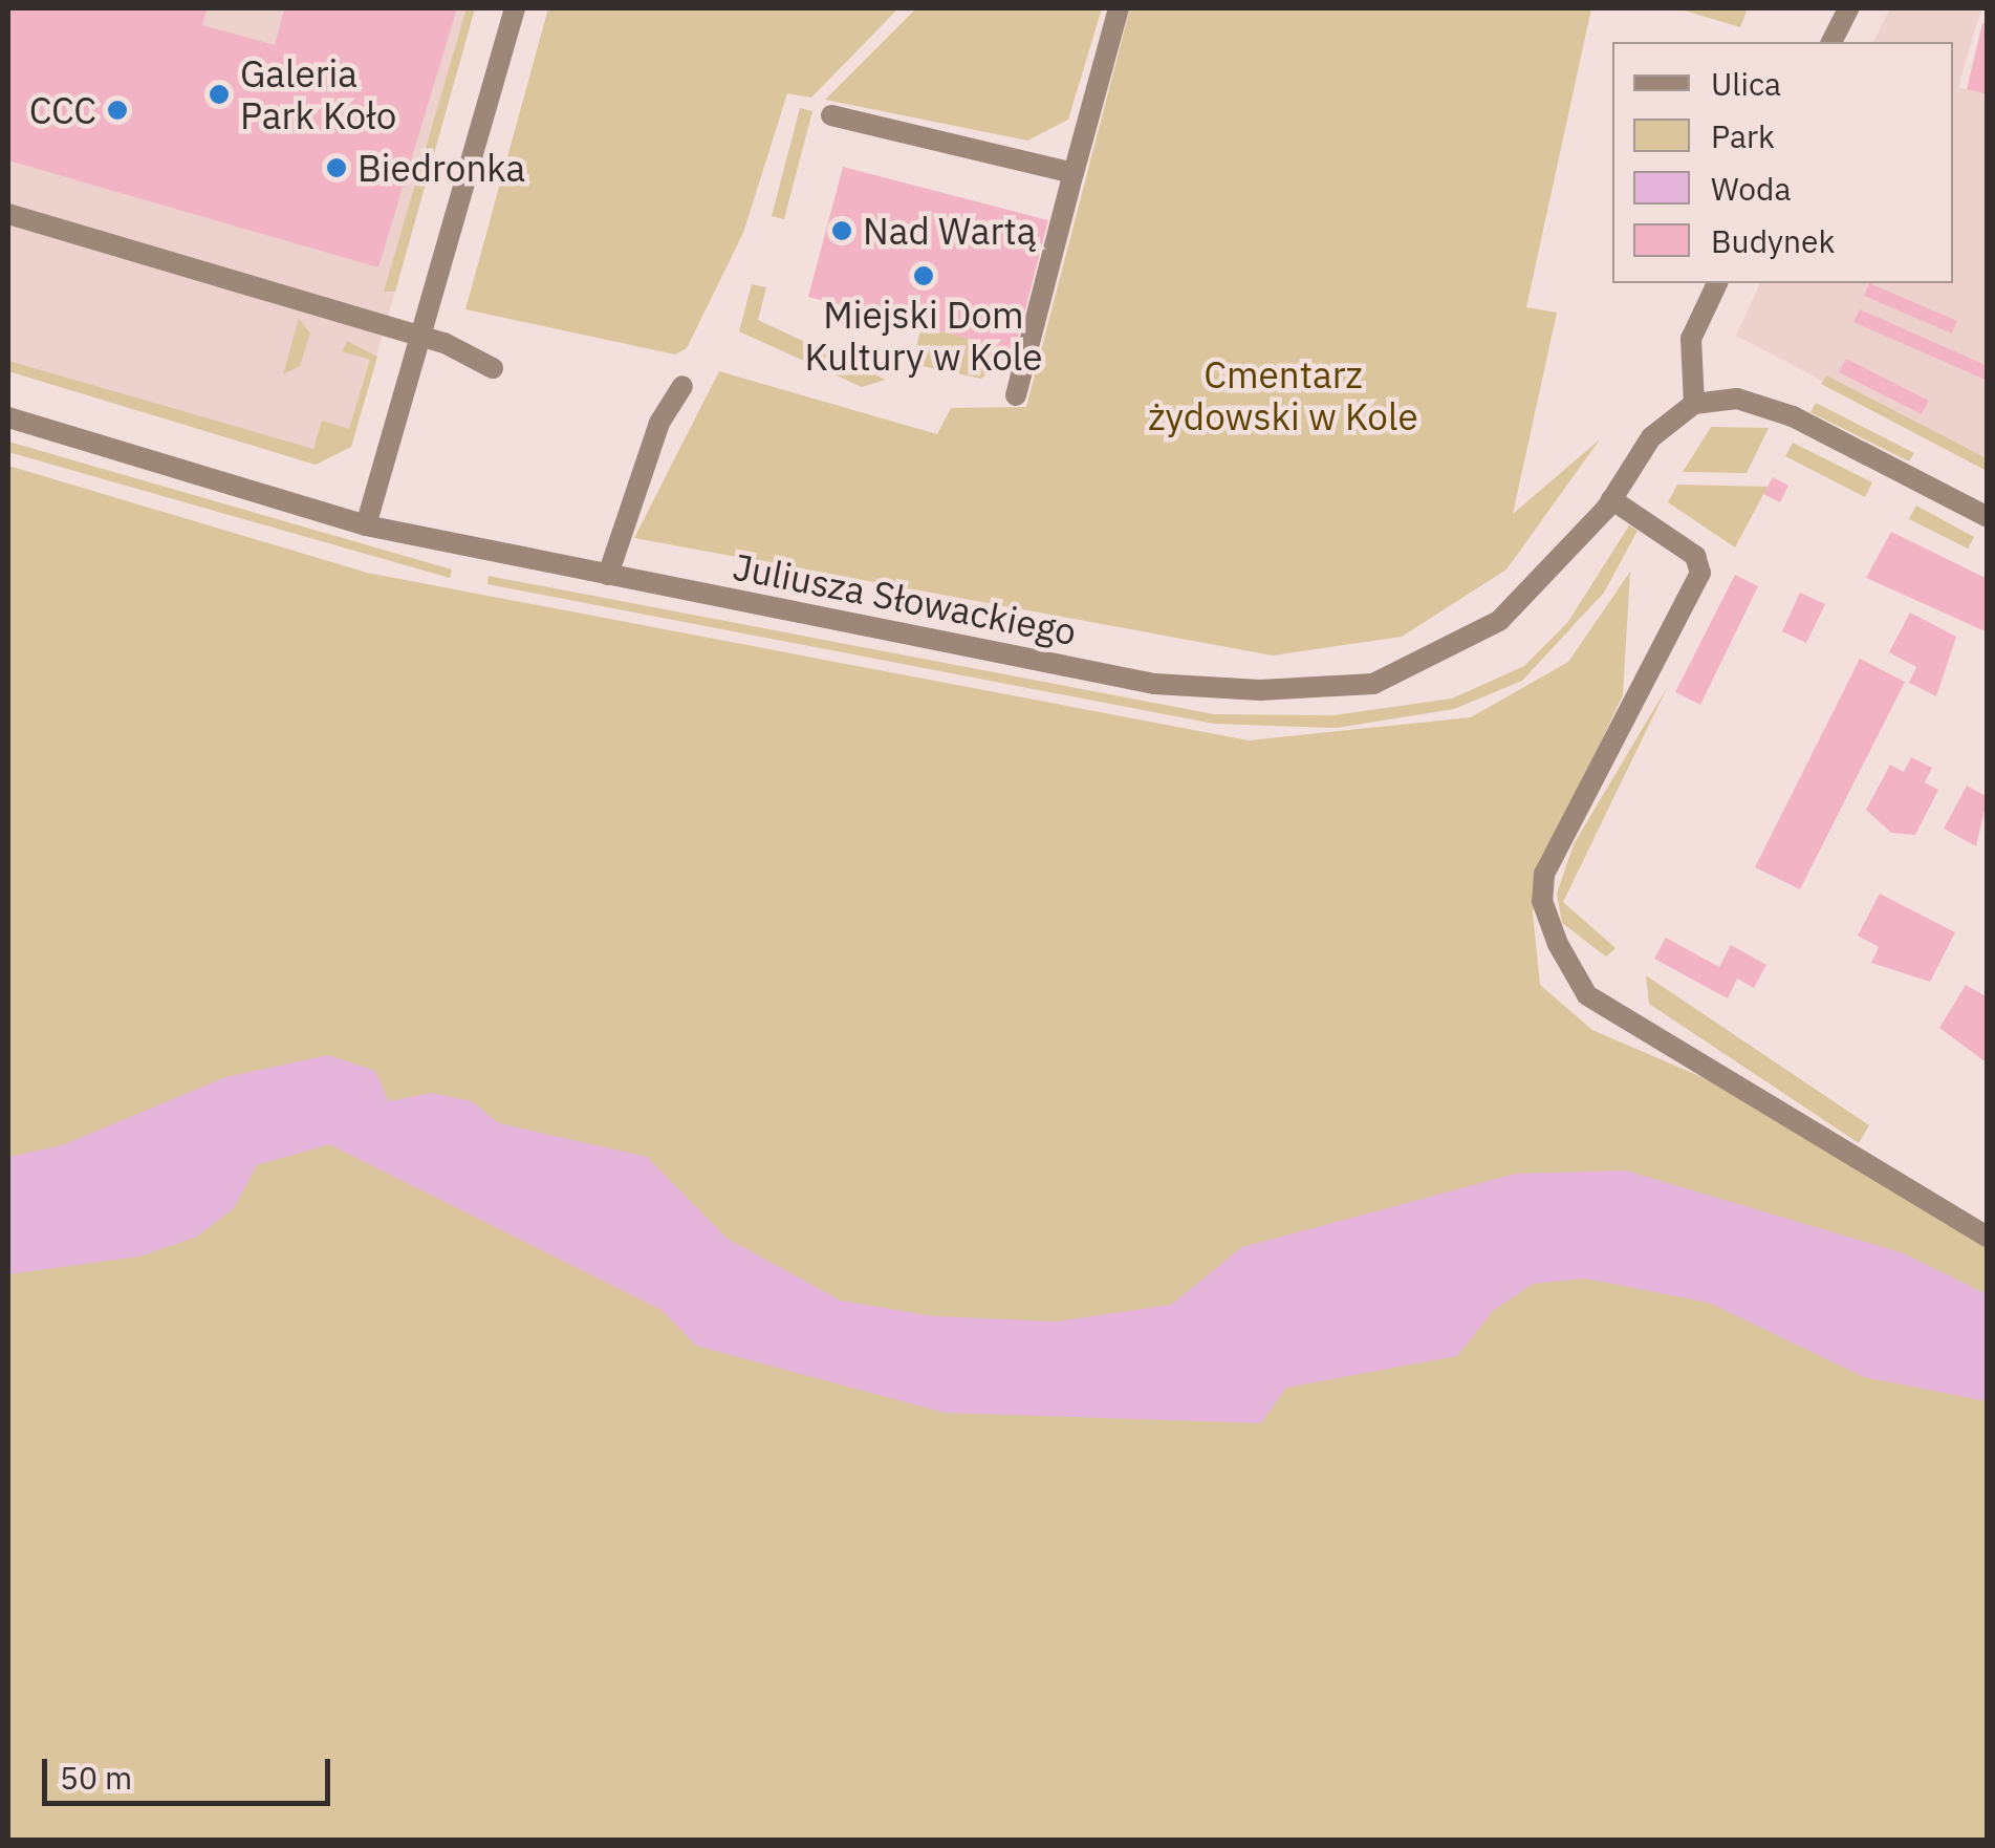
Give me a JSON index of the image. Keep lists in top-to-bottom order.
{
  "streets": {
    "street": ["Juliusza Słowackiego"]
  },
  "parks": ["Cmentarz żydowski w Kole"],
  "places": [
    "Galeria Park Koło",
    "CCC",
    "Biedronka",
    "Nad Wartą",
    "Miejski Dom Kultury w Kole"
  ],
  "legend": [
    "Ulica",
    "Park",
    "Woda",
    "Budynek"
  ],
  "scale_bar": "50 m"
}
